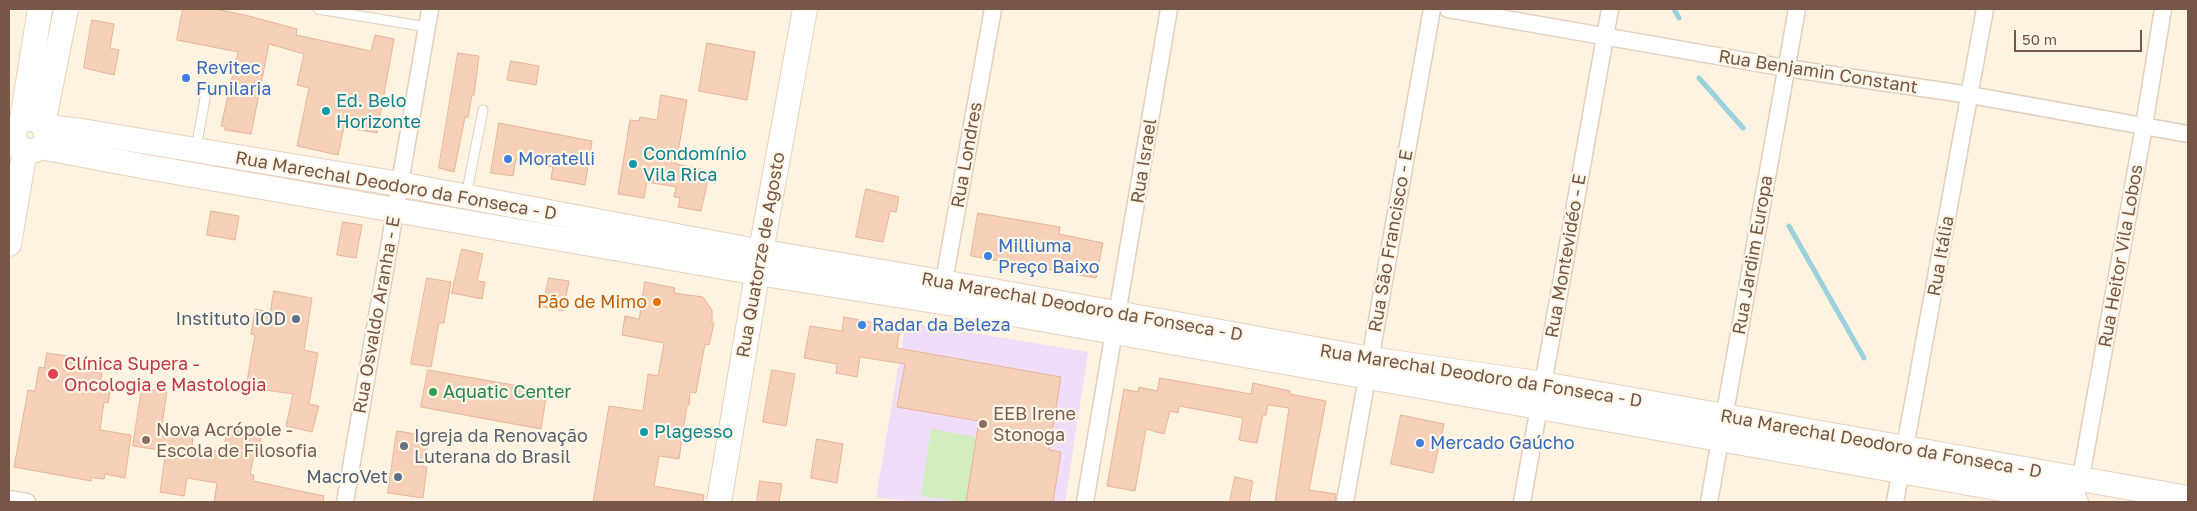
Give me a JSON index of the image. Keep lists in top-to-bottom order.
{
  "streets": {
    "street": [
      "Rua Benjamin Constant",
      "Rua Londres",
      "Rua Israel",
      "Rua Marechal Deodoro da Fonseca - D",
      "Rua São Francisco - E",
      "Rua Quatorze de Agosto",
      "Rua Jardim Europa",
      "Rua Montevidéo - E",
      "Rua Itália",
      "Rua Heitor Vila Lobos",
      "Rua Osvaldo Aranha - E"
    ]
  },
  "crossings": [
    ["Rua Benjamin Constant", "Rua Jardim Europa"],
    ["Rua Benjamin Constant", "Rua Montevidéo - E"],
    ["Rua Benjamin Constant", "Rua Itália"],
    ["Rua Benjamin Constant", "Rua Heitor Vila Lobos"],
    ["Rua Londres", "Rua Marechal Deodoro da Fonseca - D"],
    ["Rua Israel", "Rua Marechal Deodoro da Fonseca - D"],
    ["Rua Marechal Deodoro da Fonseca - D", "Rua São Francisco - E"],
    ["Rua Marechal Deodoro da Fonseca - D", "Rua Quatorze de Agosto"],
    ["Rua Marechal Deodoro da Fonseca - D", "Rua Jardim Europa"],
    ["Rua Marechal Deodoro da Fonseca - D", "Rua Montevidéo - E"],
    ["Rua Marechal Deodoro da Fonseca - D", "Rua Itália"],
    ["Rua Marechal Deodoro da Fonseca - D", "Rua Heitor Vila Lobos"],
    ["Rua Marechal Deodoro da Fonseca - D", "Rua Osvaldo Aranha - E"]
  ],
  "places": [
    "Revitec Funilaria",
    "Ed. Belo Horizonte",
    "Moratelli",
    "Condomínio Vila Rica",
    "Milliuma Preço Baixo",
    "Pão de Mimo",
    "Instituto IOD",
    "Radar da Beleza",
    "Clínica Supera - Oncologia e Mastologia",
    "Aquatic Center",
    "EEB Irene Stonoga",
    "Plagesso",
    "Nova Acrópole - Escola de Filosofia",
    "Mercado Gaúcho",
    "Igreja da Renovação Luterana do Brasil",
    "MacroVet"
  ],
  "scale_bar": "50 m"
}
